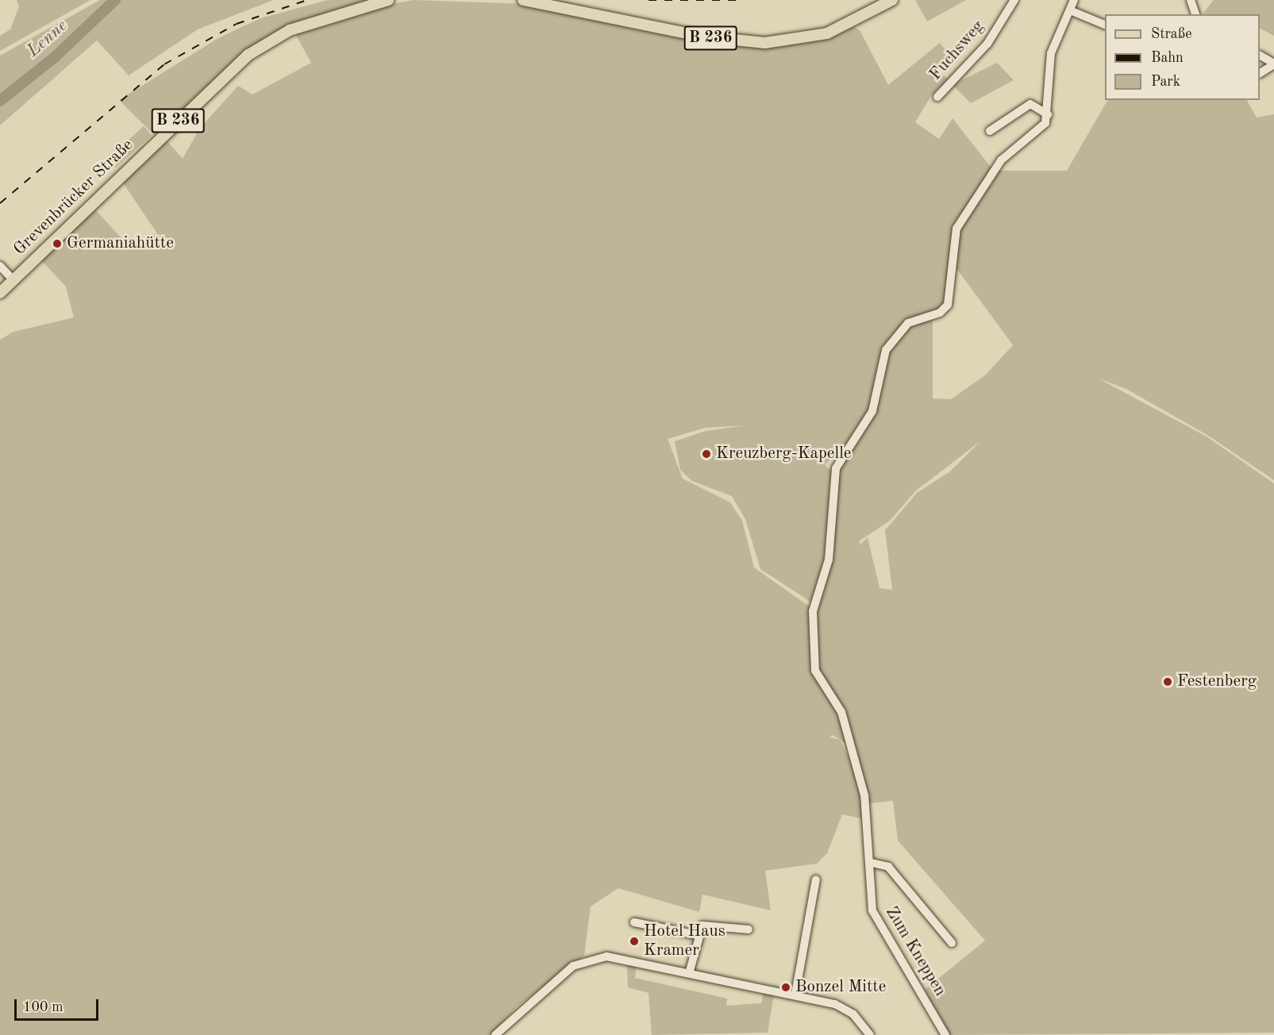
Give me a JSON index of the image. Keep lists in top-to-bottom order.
{
  "streets": {
    "main road": ["B 236", "Grevenbrücker Straße"],
    "street": ["Fuchsweg", "Zum Kneppen"]
  },
  "water": ["Lenne"],
  "places": [
    "Germaniahütte",
    "Kreuzberg-Kapelle",
    "Festenberg",
    "Hotel Haus Kramer",
    "Bonzel Mitte"
  ],
  "legend": ["Straße", "Bahn", "Park"],
  "scale_bar": "100 m"
}
